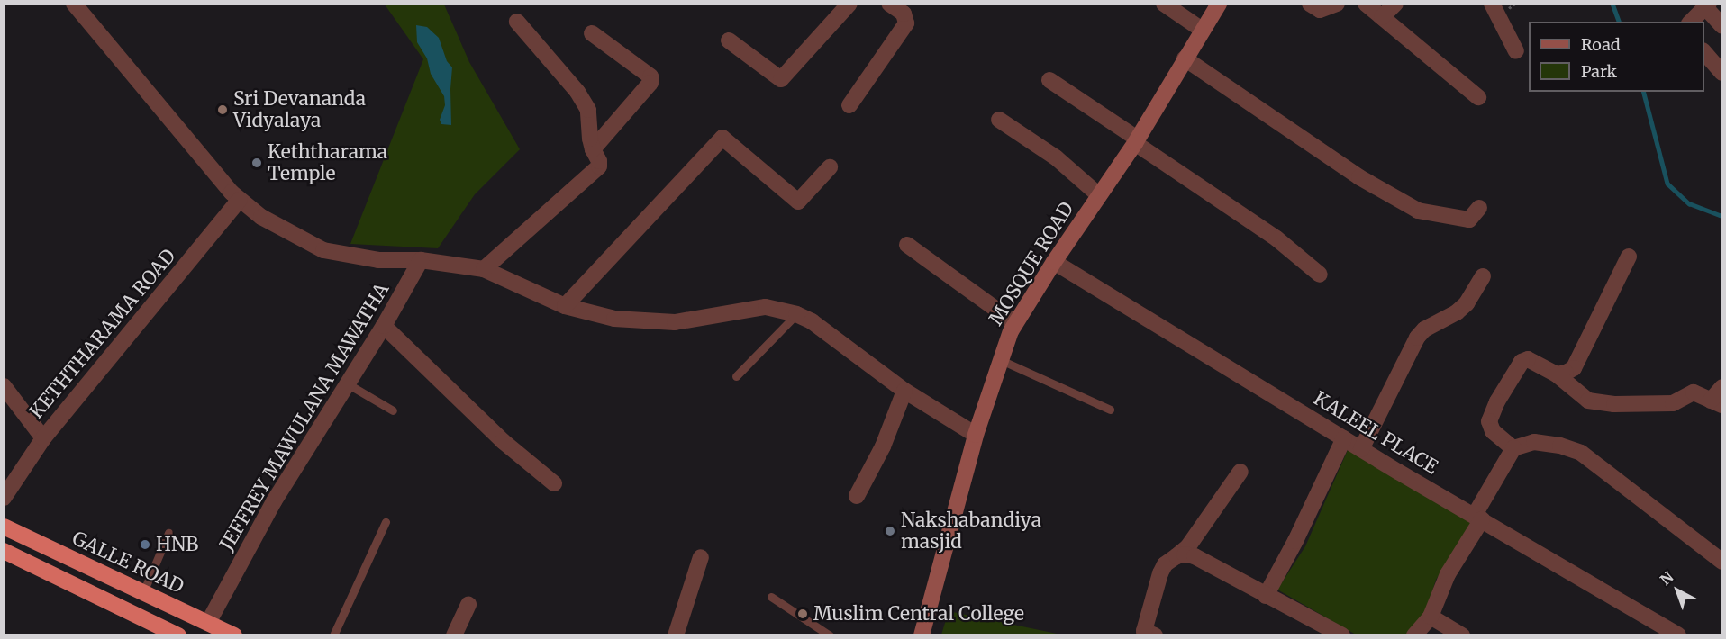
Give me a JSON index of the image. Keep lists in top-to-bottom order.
{
  "streets": {
    "highway": ["GALLE ROAD"],
    "street": [
      "MOSQUE ROAD",
      "KETHTHARAMA ROAD",
      "JEFFREY MAWULANA MAWATHA",
      "KALEEL PLACE"
    ]
  },
  "crossings": [
    ["MOSQUE ROAD", "KALEEL PLACE"],
    ["JEFFREY MAWULANA MAWATHA", "GALLE ROAD"]
  ],
  "places": [
    "Sri Devananda Vidyalaya",
    "Keththarama Temple",
    "Nakshabandiya masjid",
    "HNB",
    "Muslim Central College"
  ],
  "legend": ["Road", "Park"],
  "north": "top left"
}
